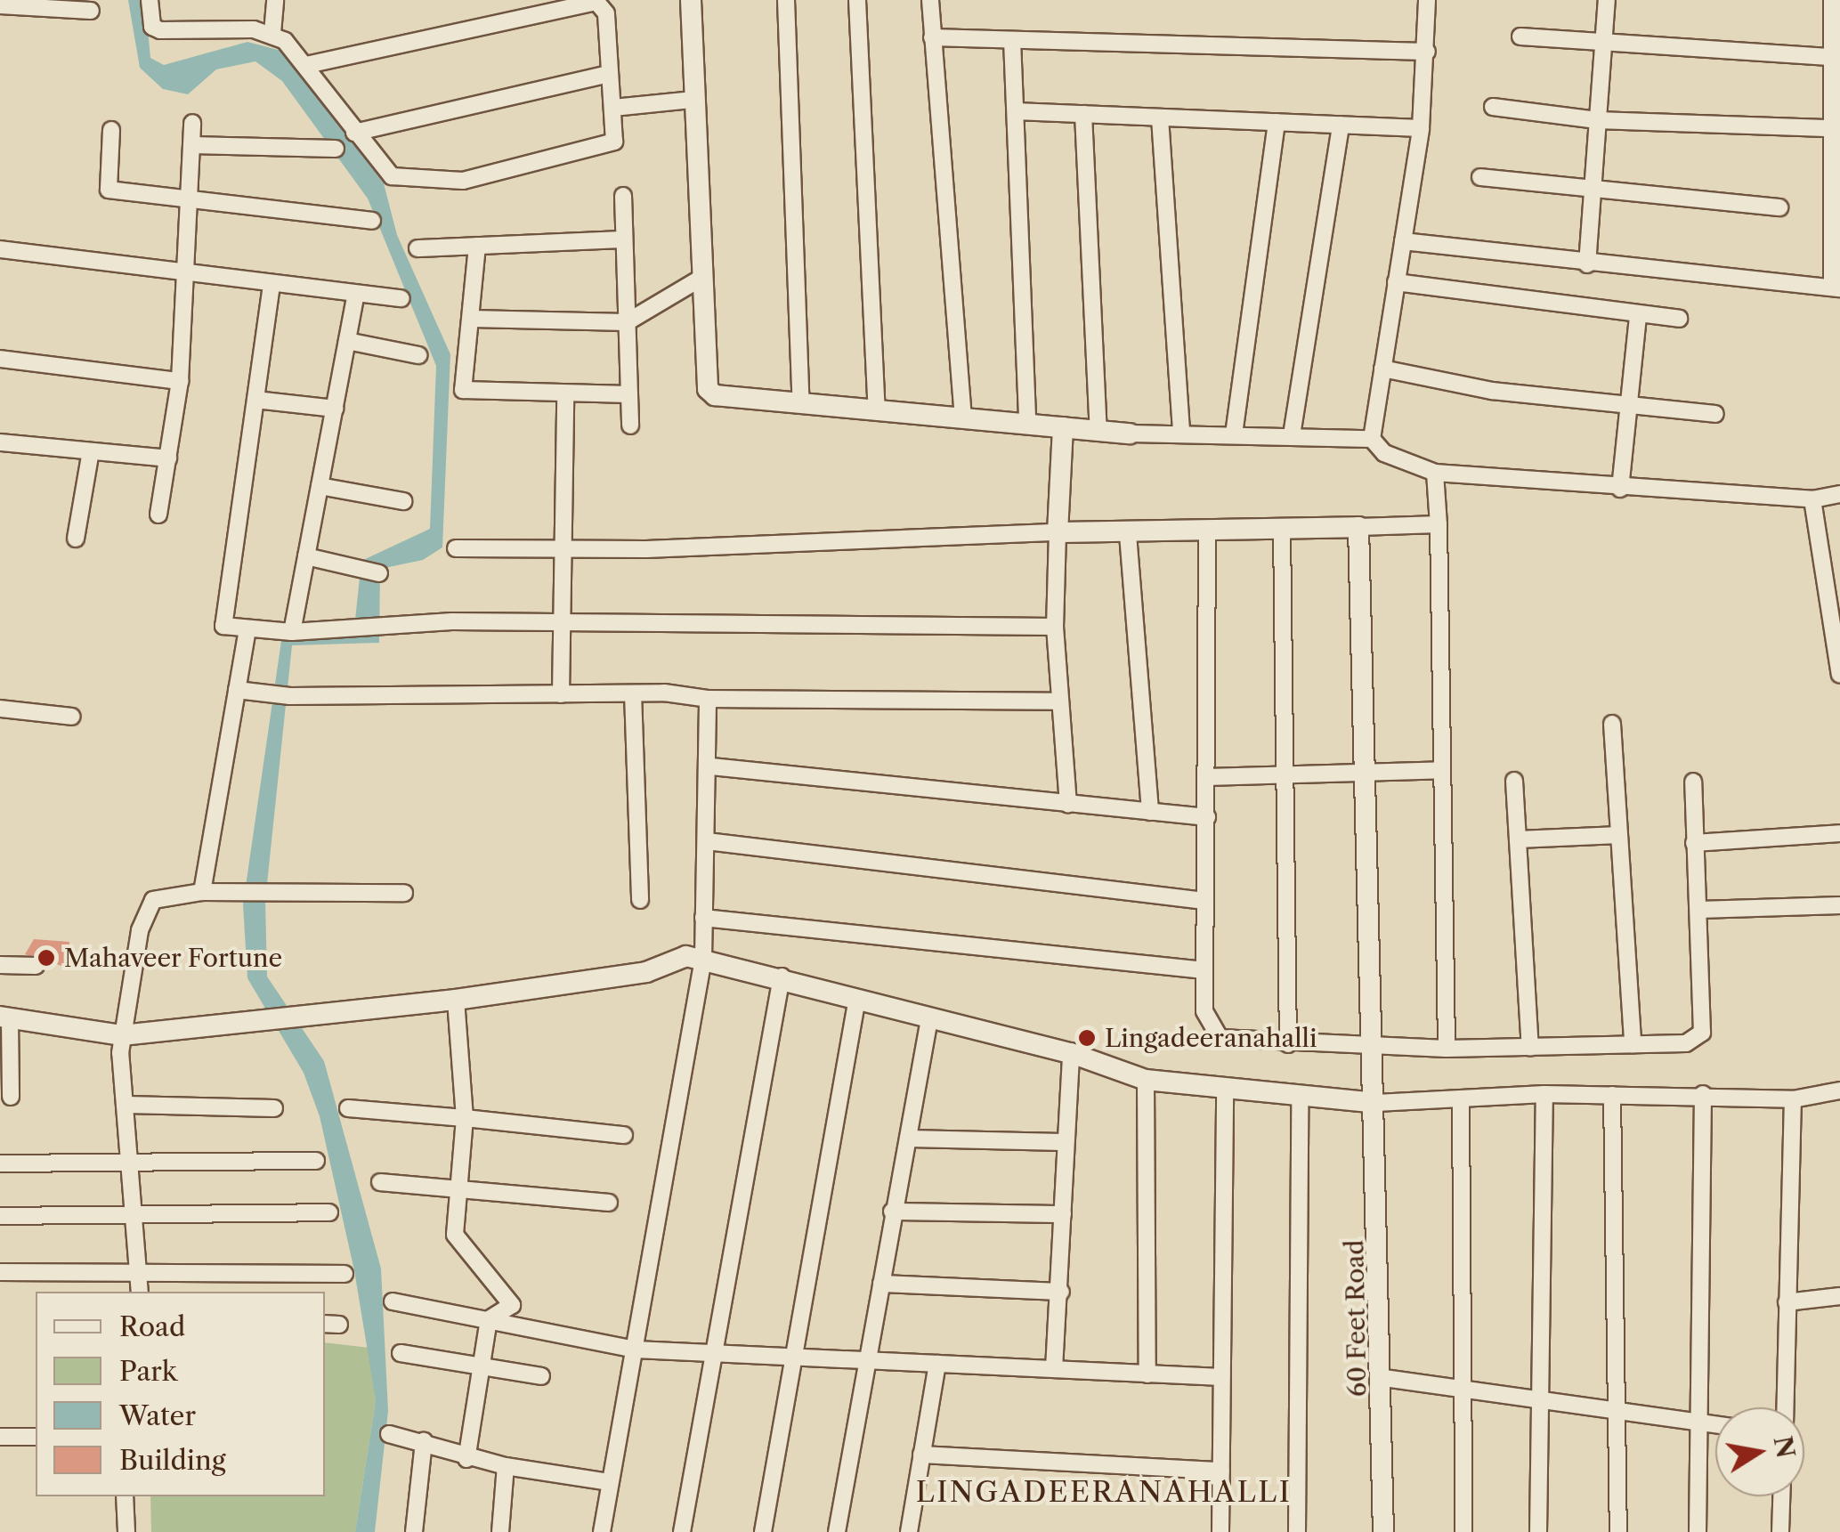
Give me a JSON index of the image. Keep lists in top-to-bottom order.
{
  "streets": {
    "street": ["60 Feet Road"]
  },
  "districts": ["LINGADEERANAHALLI"],
  "places": ["Mahaveer Fortune", "Lingadeeranahalli"],
  "legend": [
    "Road",
    "Park",
    "Water",
    "Building"
  ],
  "north": "right"
}
